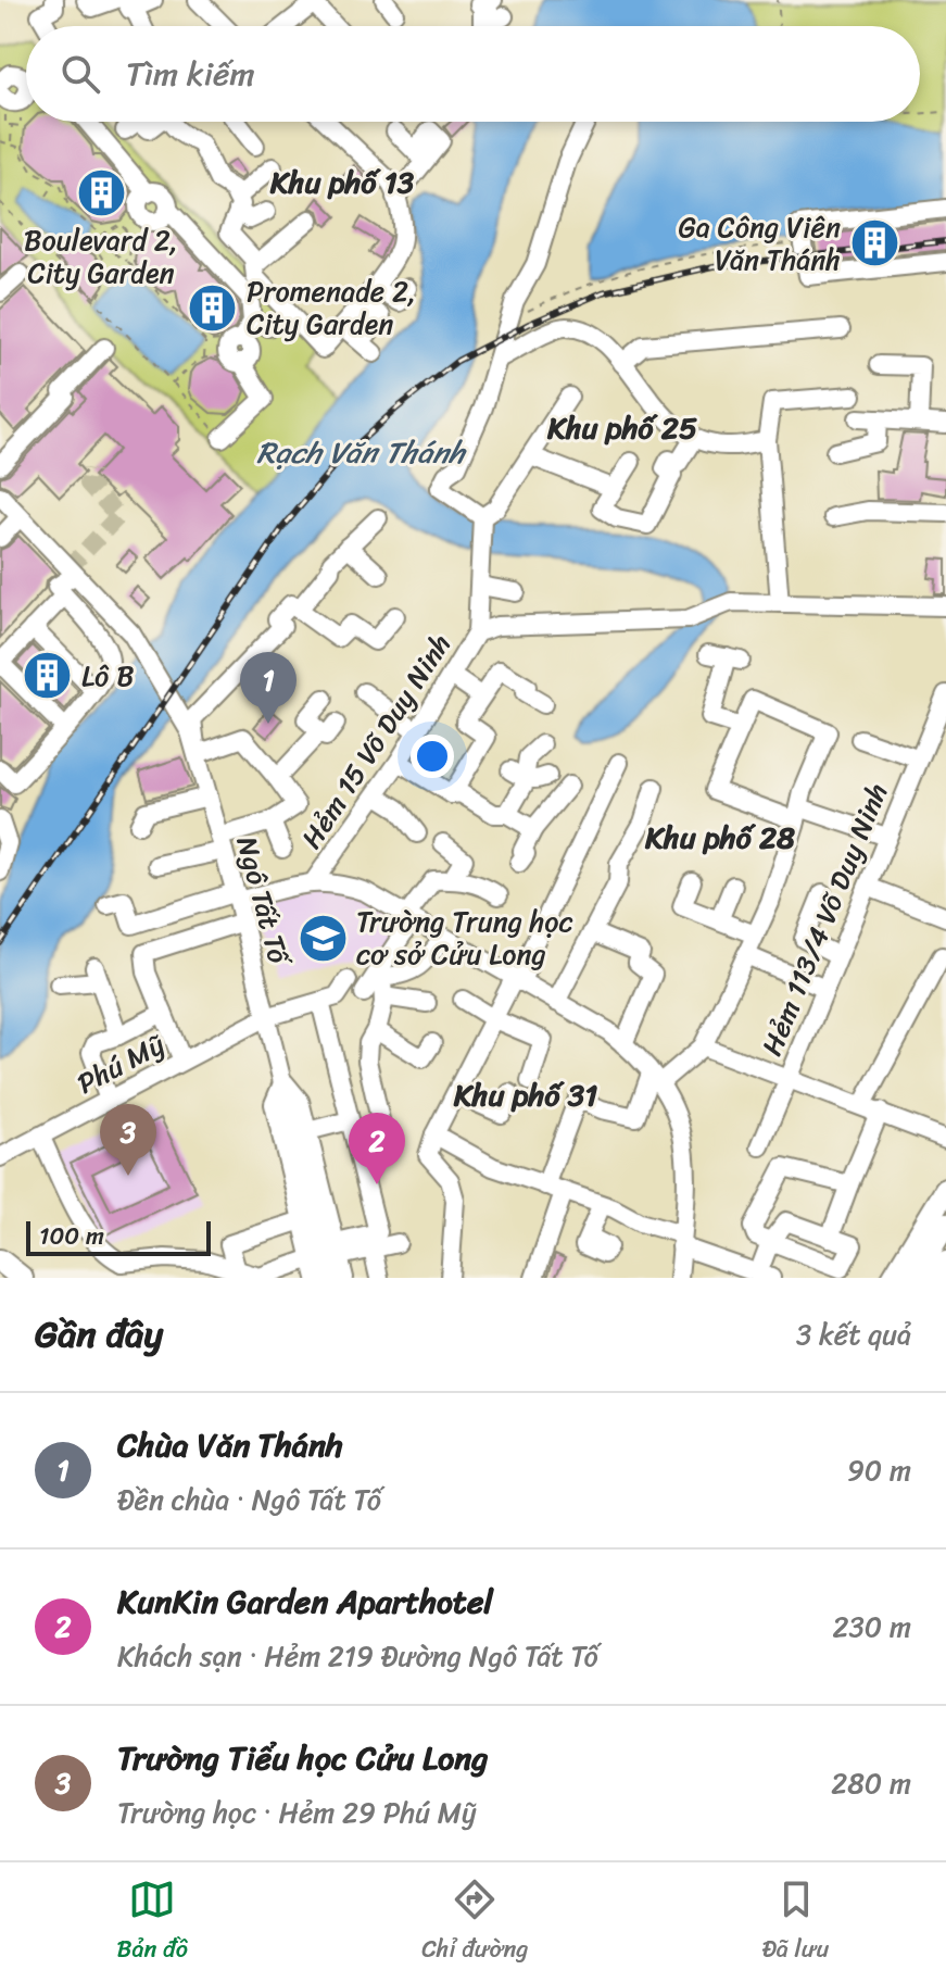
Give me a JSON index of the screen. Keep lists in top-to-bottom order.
{
  "streets": {
    "street": [
      "Hẻm 15 Võ Duy Ninh",
      "Ngô Tất Tố",
      "Hẻm 113/4 Võ Duy Ninh",
      "Phú Mỹ"
    ]
  },
  "crossings": [
    ["Ngô Tất Tố", "Phú Mỹ"]
  ],
  "districts": [
    "Khu phố 13",
    "Khu phố 25",
    "Khu phố 28",
    "Khu phố 31"
  ],
  "water": ["Rạch Văn Thánh"],
  "places": {
    "building": [
      "Boulevard 2, City Garden",
      "Ga Công Viên Văn Thánh",
      "Promenade 2, City Garden",
      "Lô B"
    ],
    "school or university": ["Trường Trung học cơ sở Cửu Long"]
  },
  "scale_bar": "100 m",
  "page": {
    "search": "Tìm kiếm",
    "pins": ["1", "3", "2"],
    "scale": "100 m",
    "heading": ["Gần đây", "3 kết quả"],
    "list": [
      {
        "mark": "1",
        "name": "Chùa Văn Thánh",
        "note": "Đền chùa · Ngô Tất Tố",
        "value": "90 m"
      },
      {
        "mark": "2",
        "name": "KunKin Garden Aparthotel",
        "note": "Khách sạn · Hẻm 219 Đường Ngô Tất Tố",
        "value": "230 m"
      },
      {
        "mark": "3",
        "name": "Trường Tiểu học Cửu Long",
        "note": "Trường học · Hẻm 29 Phú Mỹ",
        "value": "280 m"
      }
    ],
    "nav": ["Bản đồ", "Chỉ đường", "Đã lưu"]
  }
}
